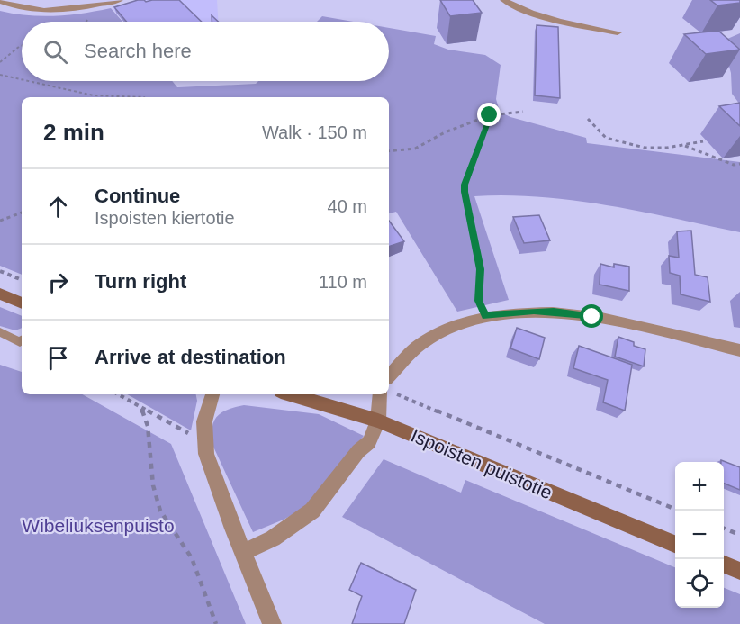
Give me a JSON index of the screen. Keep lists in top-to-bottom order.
{
  "streets": {
    "main road": ["Ispoisten puistotie"]
  },
  "parks": ["Wibeliuksenpuisto"],
  "page": {
    "search": "Search here",
    "heading": ["2 min", "Walk · 150 m"],
    "list": [
      ["Continue", "Ispoisten kiertotie", "40 m"],
      ["Turn right", "110 m"],
      "Arrive at destination"
    ],
    "map_buttons": ["+", "−"]
  }
}
